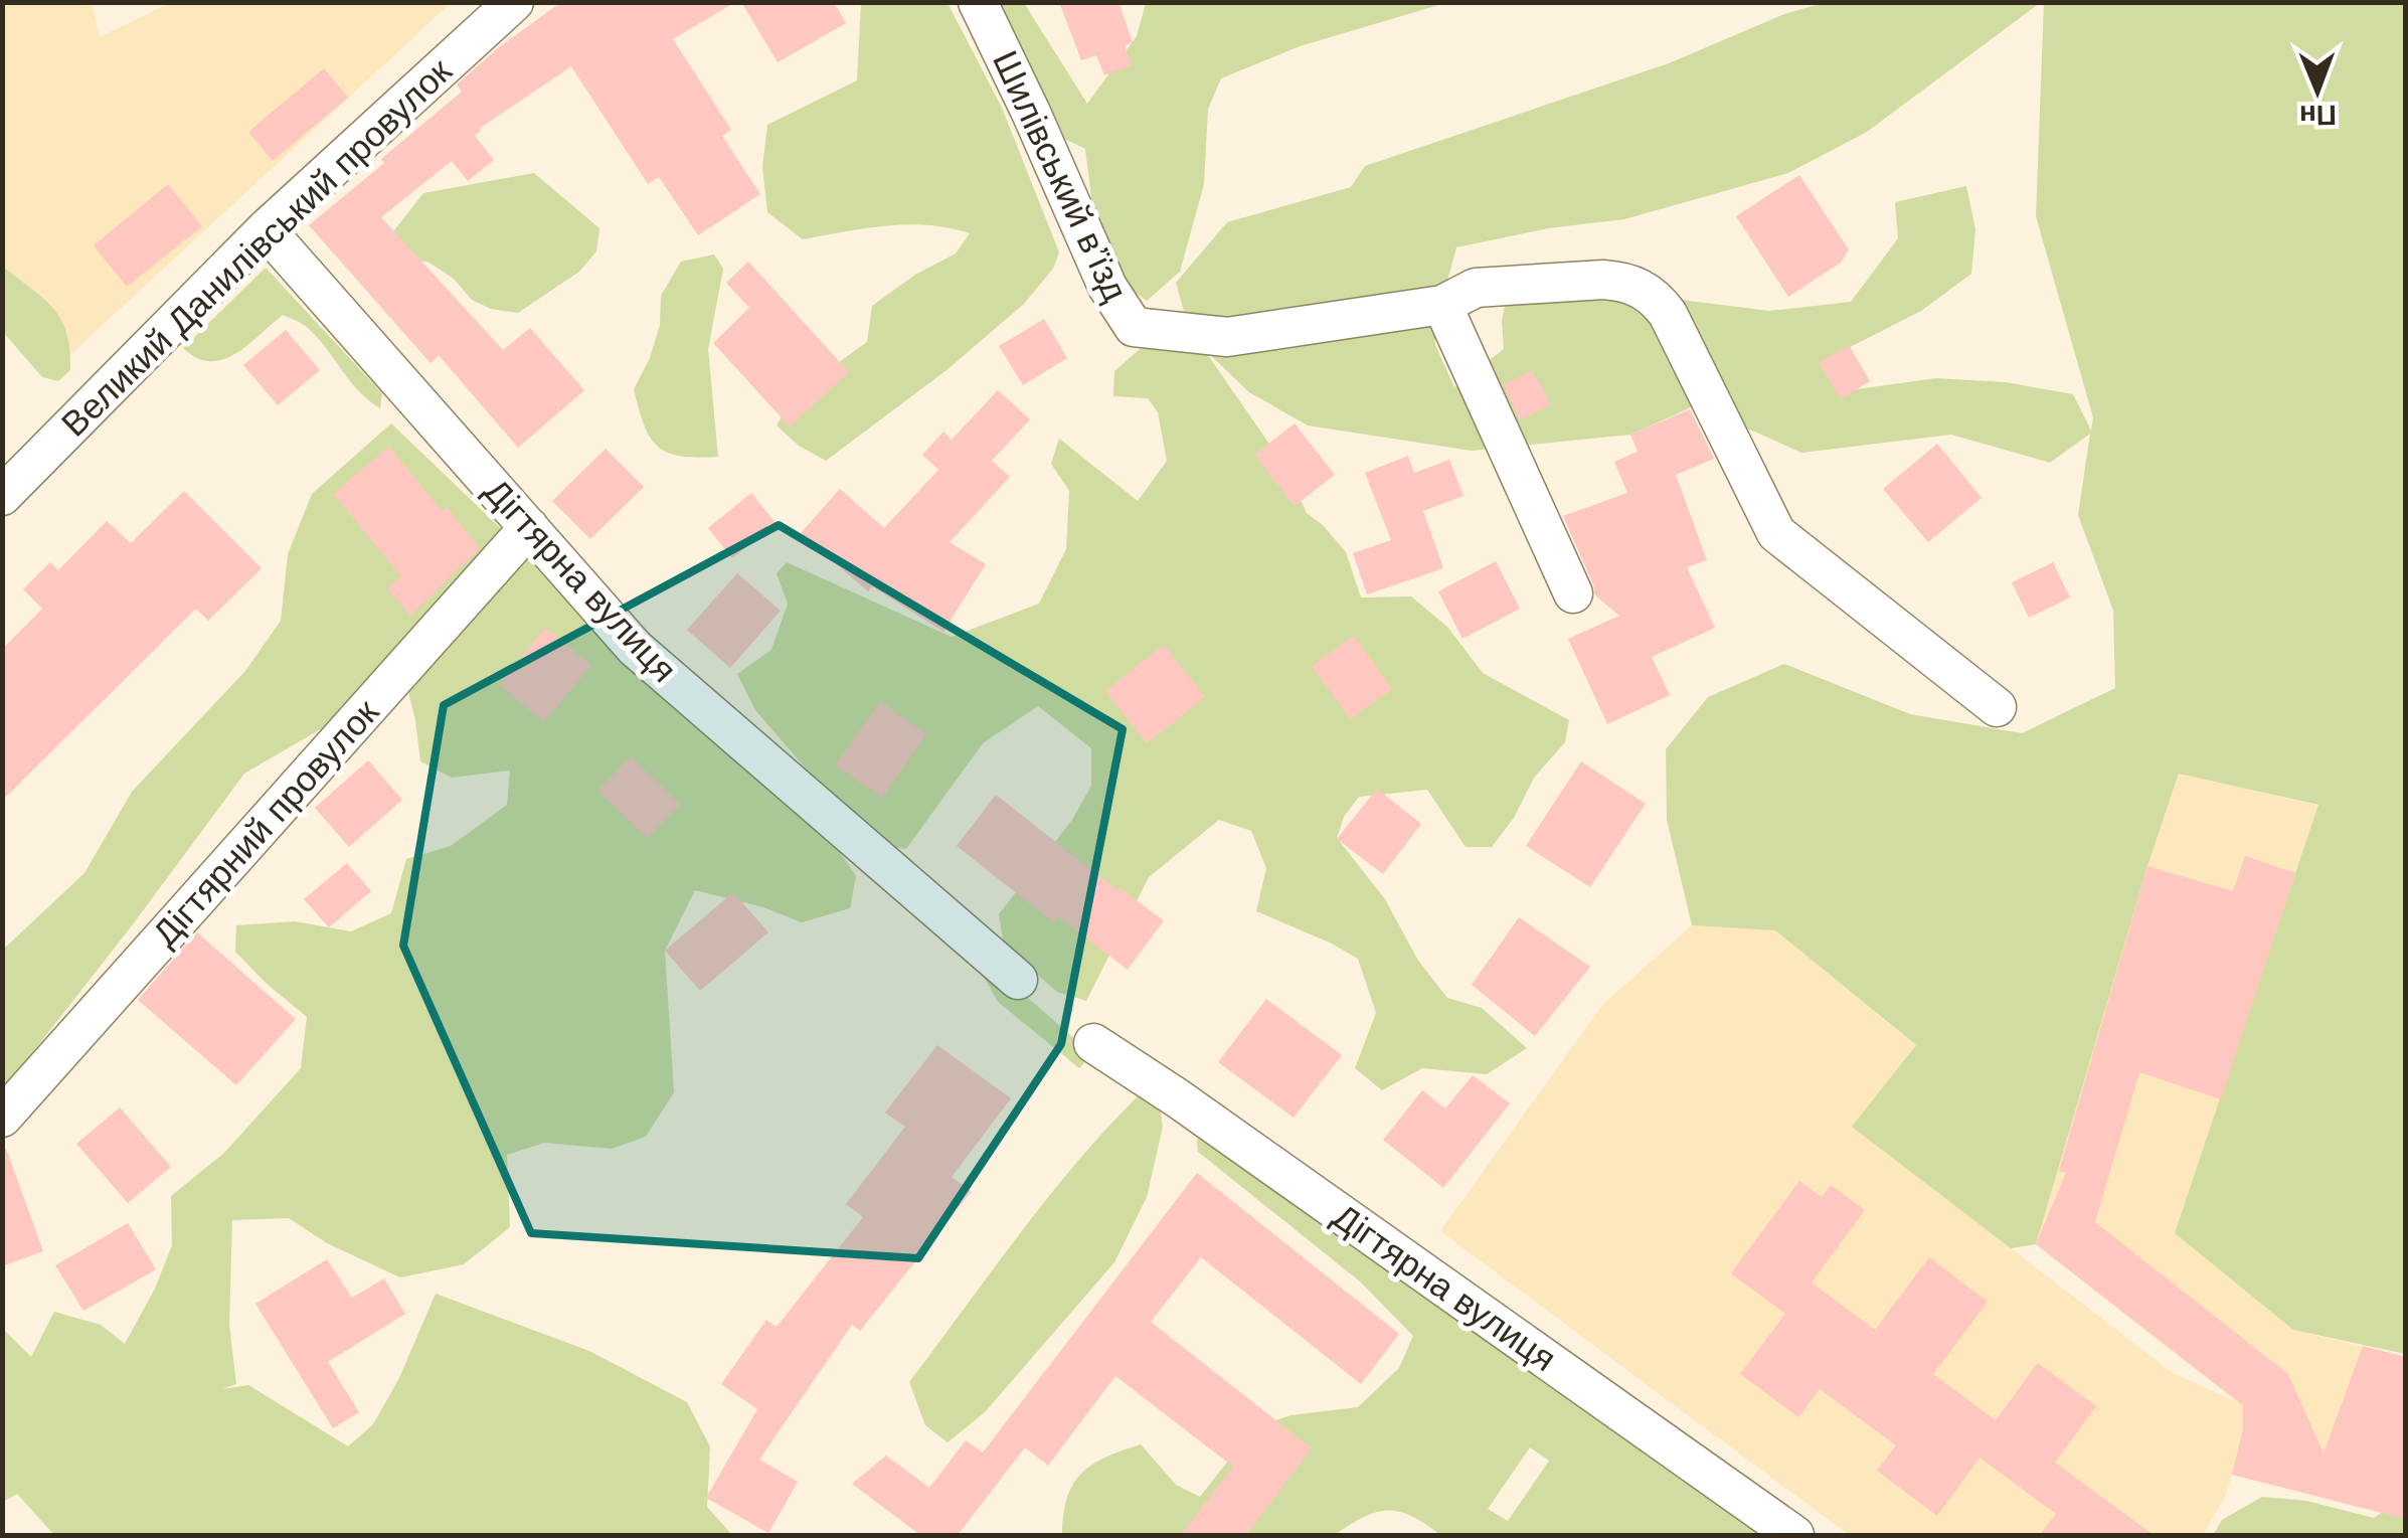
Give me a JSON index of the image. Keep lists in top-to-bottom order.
{
  "streets": {
    "street": [
      "Шилівський в’їзд",
      "Великий Данилівський провулок",
      "Дігтярна вулиця",
      "Дігтярний провулок"
    ]
  },
  "crossings": [
    ["Великий Данилівський провулок", "Дігтярна вулиця"],
    ["Дігтярна вулиця", "Дігтярний провулок"]
  ],
  "north": "bottom"
}
